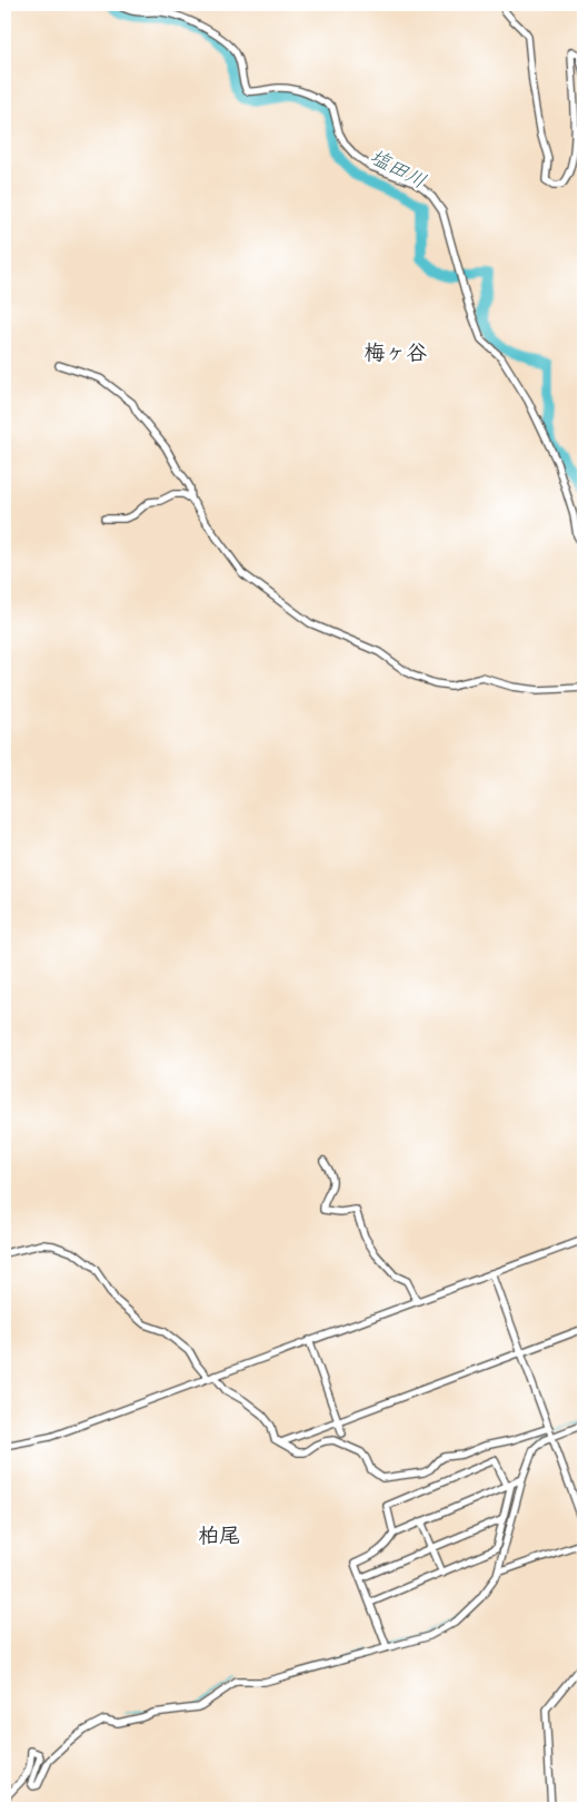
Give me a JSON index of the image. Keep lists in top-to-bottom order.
{
  "districts": ["梅ヶ谷", "柏尾"],
  "water": ["塩田川"]
}
